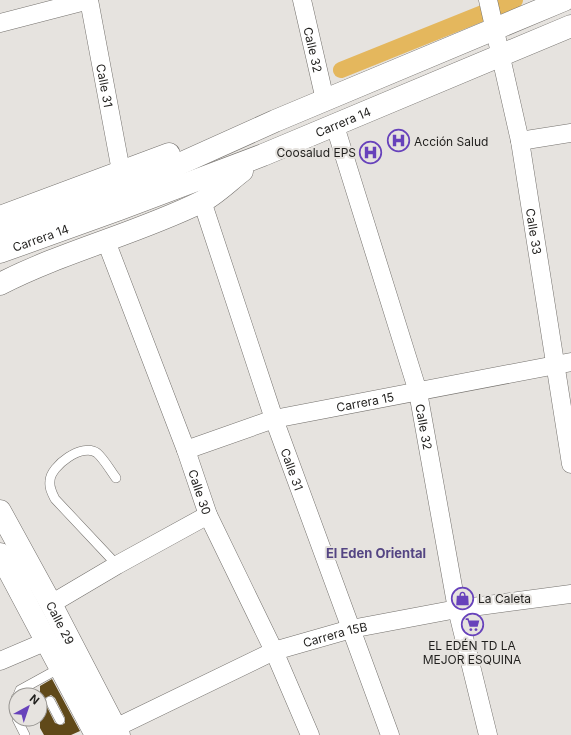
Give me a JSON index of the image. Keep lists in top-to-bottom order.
{
  "streets": {
    "main road": ["Carrera 14", "Calle 29"],
    "street": [
      "Calle 32",
      "Calle 31",
      "Calle 33",
      "Carrera 15",
      "Calle 30",
      "Carrera 15B"
    ]
  },
  "crossings": [
    ["Calle 32", "Carrera 14"],
    ["Calle 32", "Carrera 15"],
    ["Calle 32", "Carrera 15B"],
    ["Calle 31", "Carrera 15"],
    ["Calle 31", "Carrera 15B"],
    ["Carrera 14", "Calle 33"],
    ["Calle 33", "Carrera 15"],
    ["Carrera 15", "Calle 30"],
    ["Calle 30", "Carrera 15B"],
    ["Calle 29", "Carrera 15B"]
  ],
  "districts": ["El Eden Oriental"],
  "places": {
    "hospital": ["Acción Salud", "Coosalud EPS"],
    "shop": ["La Caleta"],
    "supermarket": ["EL EDÉN TD LA MEJOR ESQUINA"]
  },
  "north": "top right"
}
